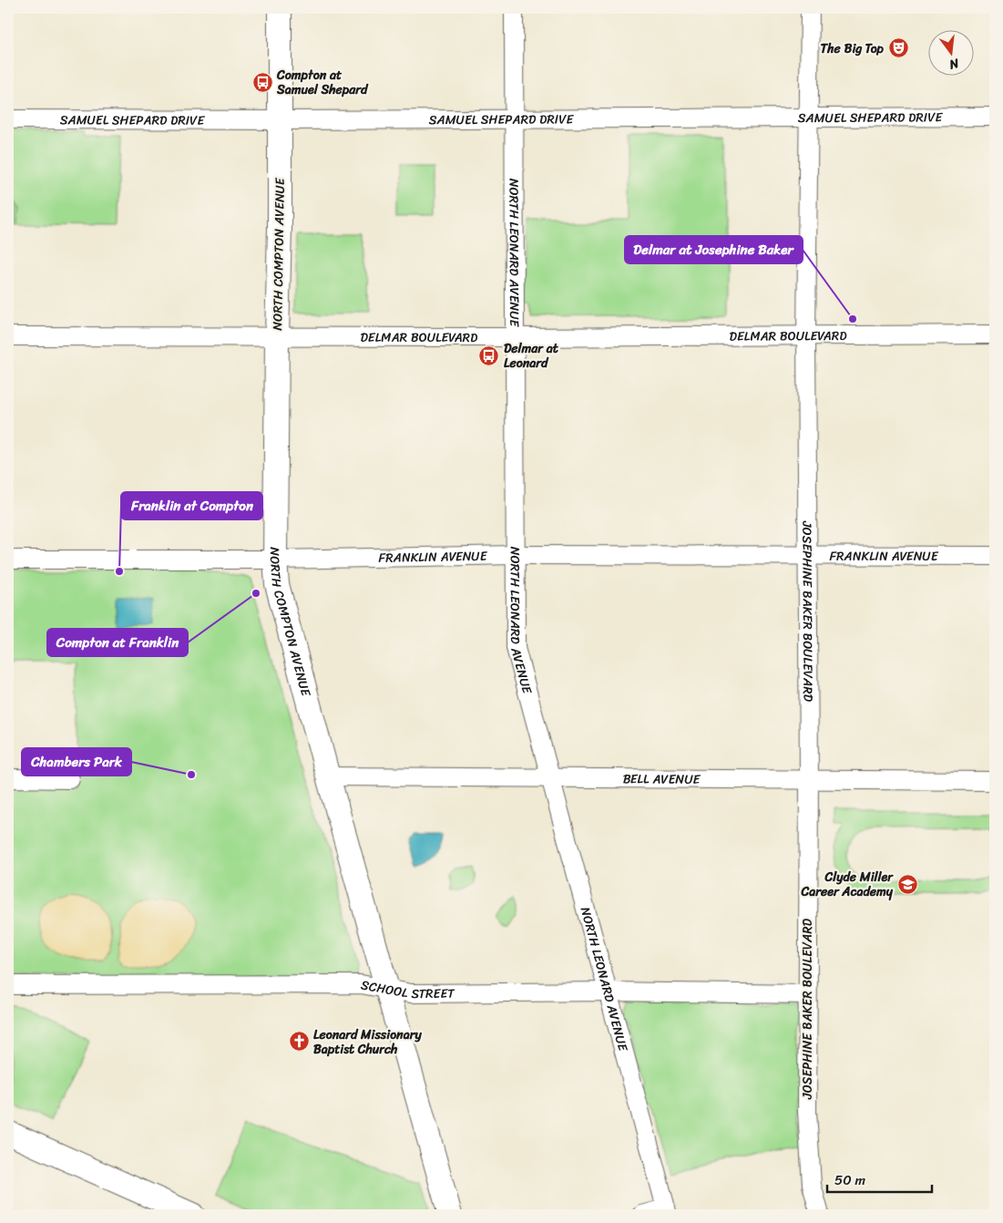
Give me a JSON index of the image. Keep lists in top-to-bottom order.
{
  "streets": {
    "main road": ["NORTH COMPTON AVENUE"],
    "street": [
      "SAMUEL SHEPARD DRIVE",
      "NORTH LEONARD AVENUE",
      "DELMAR BOULEVARD",
      "FRANKLIN AVENUE",
      "JOSEPHINE BAKER BOULEVARD",
      "BELL AVENUE",
      "SCHOOL STREET"
    ]
  },
  "crossings": [
    ["SAMUEL SHEPARD DRIVE", "NORTH LEONARD AVENUE"],
    ["SAMUEL SHEPARD DRIVE", "NORTH COMPTON AVENUE"],
    ["SAMUEL SHEPARD DRIVE", "JOSEPHINE BAKER BOULEVARD"],
    ["NORTH LEONARD AVENUE", "DELMAR BOULEVARD"],
    ["NORTH LEONARD AVENUE", "FRANKLIN AVENUE"],
    ["NORTH LEONARD AVENUE", "BELL AVENUE"],
    ["NORTH LEONARD AVENUE", "SCHOOL STREET"],
    ["NORTH COMPTON AVENUE", "DELMAR BOULEVARD"],
    ["NORTH COMPTON AVENUE", "FRANKLIN AVENUE"],
    ["NORTH COMPTON AVENUE", "BELL AVENUE"],
    ["NORTH COMPTON AVENUE", "SCHOOL STREET"],
    ["DELMAR BOULEVARD", "JOSEPHINE BAKER BOULEVARD"],
    ["FRANKLIN AVENUE", "JOSEPHINE BAKER BOULEVARD"],
    ["JOSEPHINE BAKER BOULEVARD", "BELL AVENUE"],
    ["JOSEPHINE BAKER BOULEVARD", "SCHOOL STREET"]
  ],
  "places": {
    "theatre": ["The Big Top"],
    "bus stop": ["Compton at Samuel Shepard", "Delmar at Leonard"],
    "other": [
      "Delmar at Josephine Baker",
      "Franklin at Compton",
      "Compton at Franklin",
      "Chambers Park"
    ],
    "school or university": ["Clyde Miller Career Academy"],
    "church": ["Leonard Missionary Baptist Church"]
  },
  "scale_bar": "50 m",
  "north": "bottom"
}
